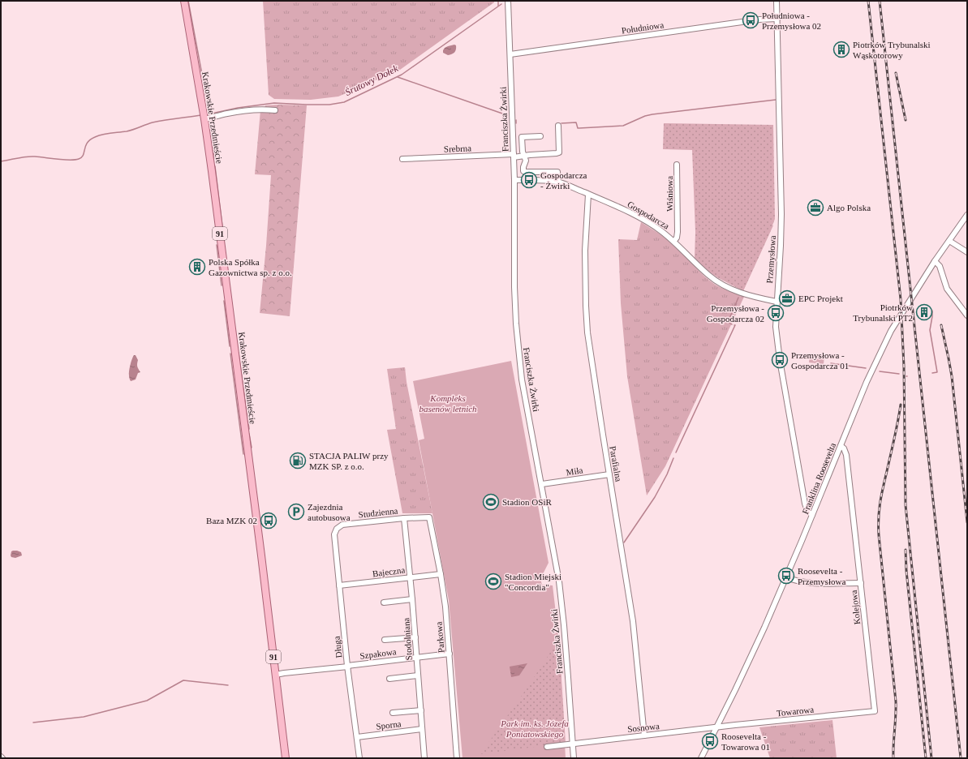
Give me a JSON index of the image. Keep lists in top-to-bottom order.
{
  "streets": {
    "main road": ["Krakowskie Przedmieście", "91"],
    "street": [
      "Południowa",
      "Franciszka Żwirki",
      "Srebrna",
      "Wiśniowa",
      "Gospodarcza",
      "Przemysłowa",
      "Parafialna",
      "Miła",
      "Franklina Roosevelta",
      "Studzienna",
      "Bajeczna",
      "Kolejowa",
      "Parkowa",
      "Stodolniana",
      "Długa",
      "Szpakowa",
      "Towarowa",
      "Sporna",
      "Sosnowa"
    ]
  },
  "crossings": [
    ["Południowa", "Franciszka Żwirki"],
    ["Południowa", "Przemysłowa"],
    ["Krakowskie Przedmieście", "Szpakowa"],
    ["Franciszka Żwirki", "Srebrna"],
    ["Franciszka Żwirki", "Gospodarcza"],
    ["Franciszka Żwirki", "Miła"],
    ["Franciszka Żwirki", "Sosnowa"],
    ["Wiśniowa", "Gospodarcza"],
    ["Gospodarcza", "Przemysłowa"],
    ["Gospodarcza", "Parafialna"],
    ["Przemysłowa", "Franklina Roosevelta"],
    ["Parafialna", "Miła"],
    ["Parafialna", "Sosnowa"],
    ["Franklina Roosevelta", "Kolejowa"],
    ["Franklina Roosevelta", "Towarowa"],
    ["Franklina Roosevelta", "Sosnowa"],
    ["Studzienna", "Parkowa"],
    ["Studzienna", "Stodolniana"],
    ["Studzienna", "Długa"],
    ["Bajeczna", "Parkowa"],
    ["Bajeczna", "Stodolniana"],
    ["Bajeczna", "Długa"],
    ["Kolejowa", "Towarowa"],
    ["Parkowa", "Szpakowa"],
    ["Stodolniana", "Szpakowa"],
    ["Stodolniana", "Sporna"],
    ["Długa", "Szpakowa"],
    ["Długa", "Sporna"],
    ["Towarowa", "Sosnowa"]
  ],
  "water": ["Śrutowy Dołek"],
  "parks": ["Kompleks basenów letnich", "Park im. ks. Józefa Poniatowskiego"],
  "places": {
    "bus stop": [
      "Południowa - Przemysłowa 02",
      "Gospodarcza - Żwirki",
      "Przemysłowa - Gospodarcza 02",
      "Przemysłowa - Gospodarcza 01",
      "Baza MZK 02",
      "Roosevelta - Przemysłowa",
      "Roosevelta - Towarowa 01"
    ],
    "building": ["Piotrków Trybunalski Wąskotorowy", "Polska Spółka Gazownictwa sp. z o.o.", "Piotrków Trybunalski PT2"],
    "office": ["Algo Polska", "EPC Projekt"],
    "fuel station": ["STACJA PALIW przy MZK SP. z o.o."],
    "sports": ["Stadion OSiR", "Stadion Miejski \"Concordia\""],
    "parking": ["Zajezdnia autobusowa"]
  }
}
